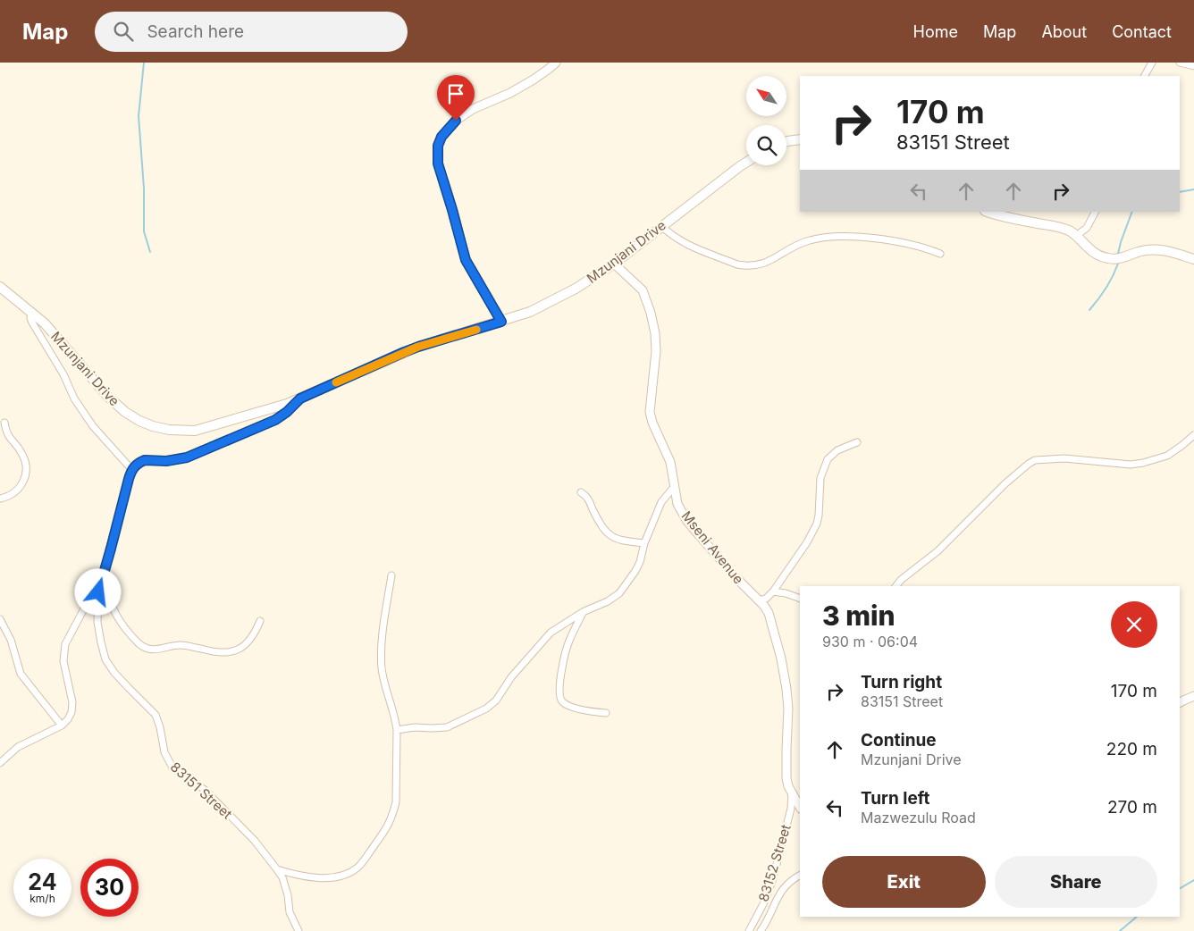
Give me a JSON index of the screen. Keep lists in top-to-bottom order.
{
  "streets": {
    "main road": ["Mzunjani Drive"],
    "street": ["Mseni Avenue", "83151 Street", "83152 Street"]
  },
  "crossings": [
    ["Mzunjani Drive", "Mseni Avenue"],
    ["Mseni Avenue", "83152 Street"]
  ],
  "north": "top left",
  "page": {
    "header": "Map",
    "search": "Search here",
    "nav": [
      "Home",
      "Map",
      "About",
      "Contact"
    ],
    "turn": ["170 m", "83151 Street"],
    "heading": ["3 min", "930 m · 06:04"],
    "list": [
      {
        "name": "Turn right",
        "note": "83151 Street",
        "value": "170 m"
      },
      {
        "name": "Continue",
        "note": "Mzunjani Drive",
        "value": "220 m"
      },
      {
        "name": "Turn left",
        "note": "Mazwezulu Road",
        "value": "270 m"
      }
    ],
    "buttons": ["Exit", "Share"],
    "speed": "24 km/h",
    "limit": "30"
  }
}
